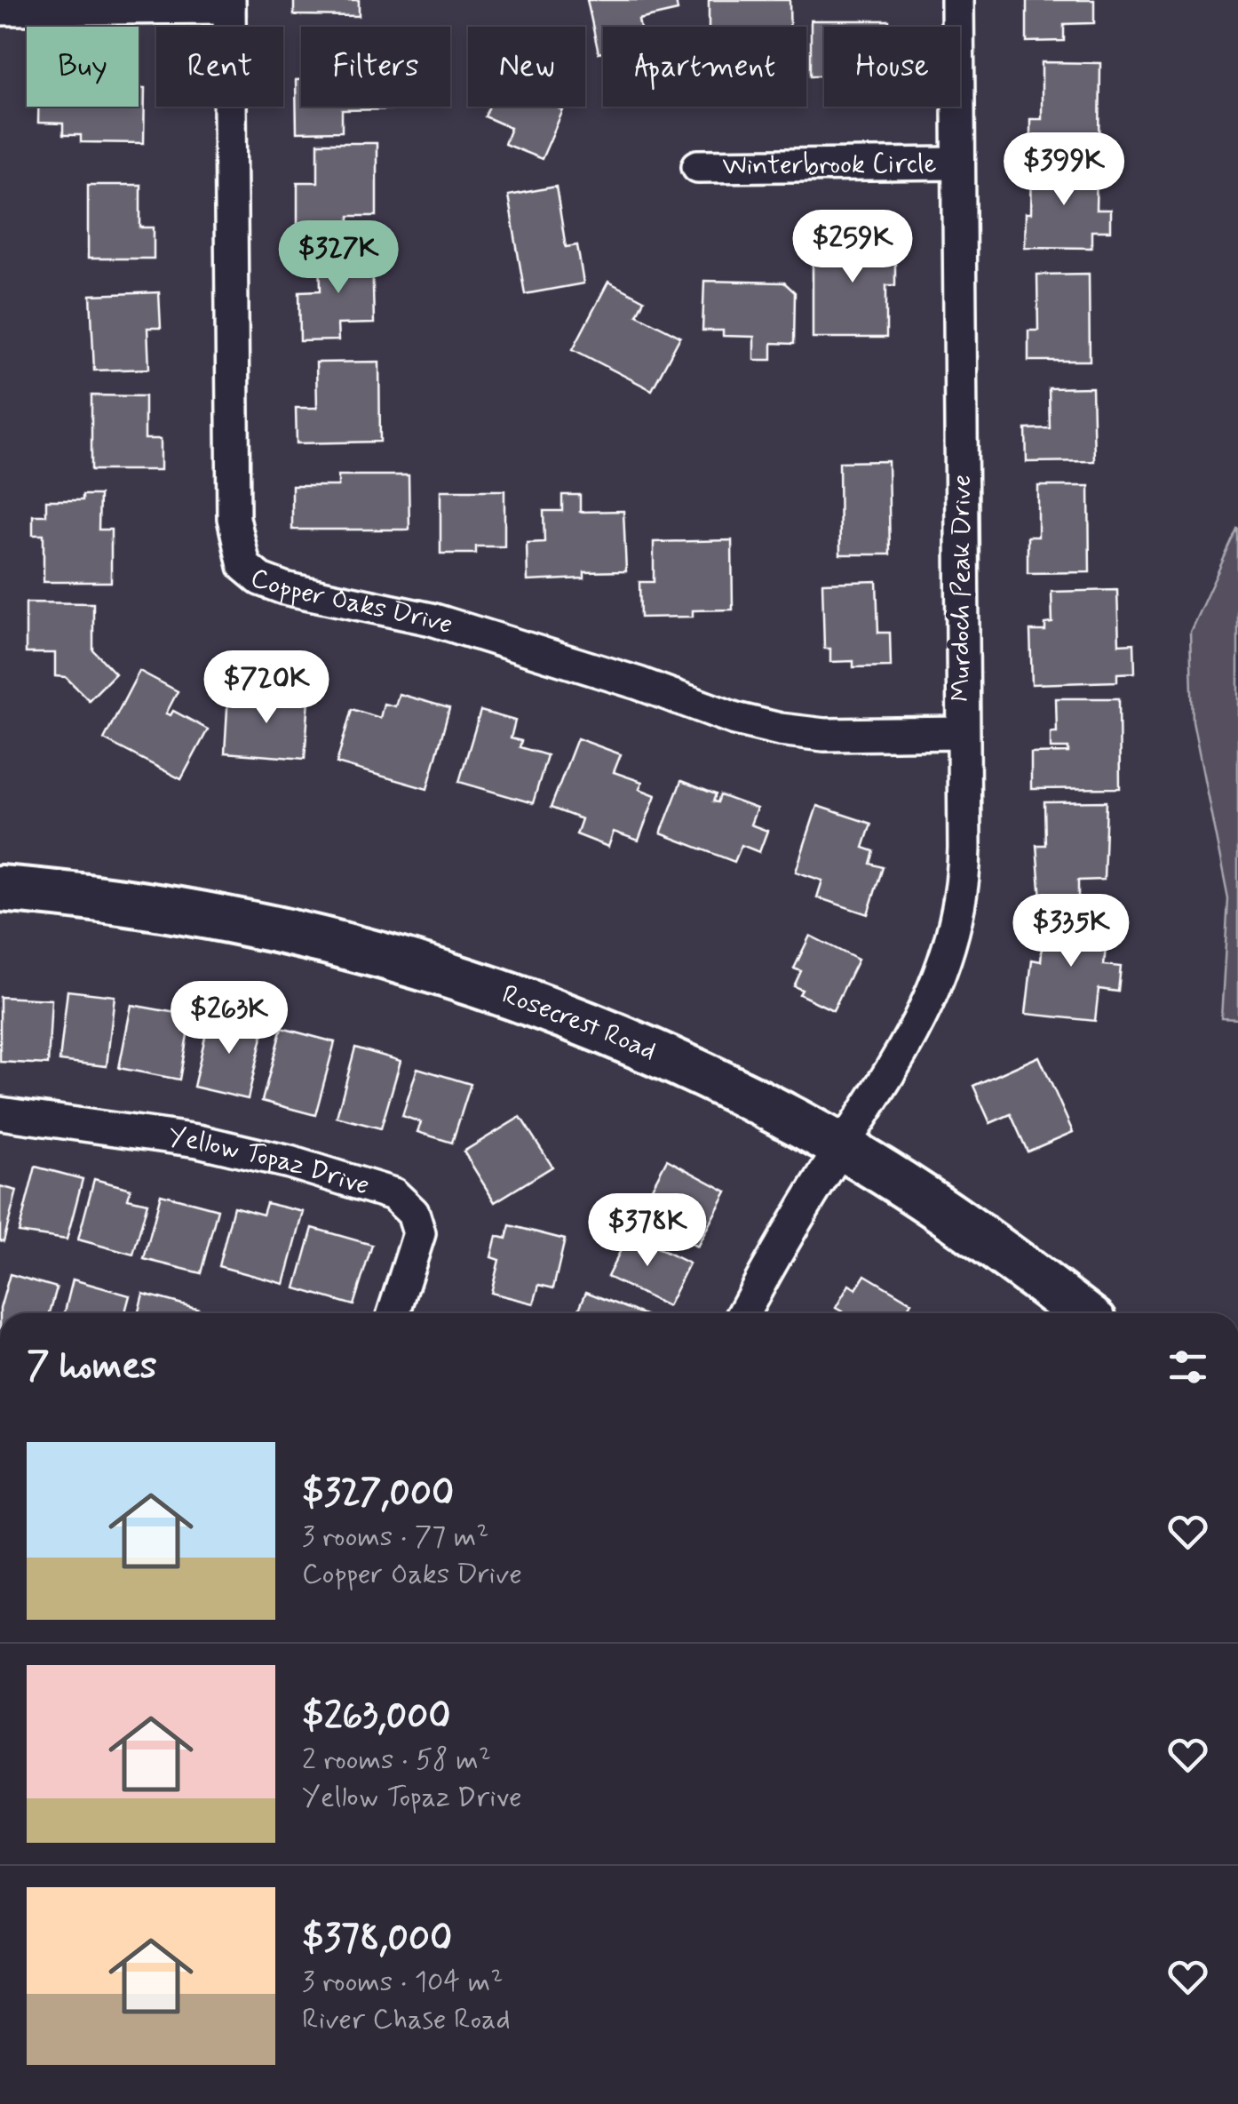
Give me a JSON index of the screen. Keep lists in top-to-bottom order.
{
  "streets": {
    "main road": ["Rosecrest Road"],
    "street": [
      "Winterbrook Circle",
      "Murdoch Peak Drive",
      "Copper Oaks Drive",
      "Yellow Topaz Drive"
    ]
  },
  "crossings": [
    ["Winterbrook Circle", "Murdoch Peak Drive"],
    ["Murdoch Peak Drive", "Copper Oaks Drive"],
    ["Murdoch Peak Drive", "Rosecrest Road"]
  ],
  "page": {
    "chip": [
      "Buy",
      "Rent",
      "Filters",
      "New",
      "Apartment",
      "House"
    ],
    "price": [
      "$399K",
      "$259K",
      "$327K",
      "$720K",
      "$335K",
      "$263K",
      "$378K"
    ],
    "heading": "7 homes",
    "list": [
      {
        "name": "$327,000",
        "note": "3 rooms · 77 m² · Copper Oaks Drive"
      },
      {
        "name": "$263,000",
        "note": "2 rooms · 58 m² · Yellow Topaz Drive"
      },
      {
        "name": "$378,000",
        "note": "3 rooms · 104 m² · River Chase Road"
      }
    ]
  }
}
